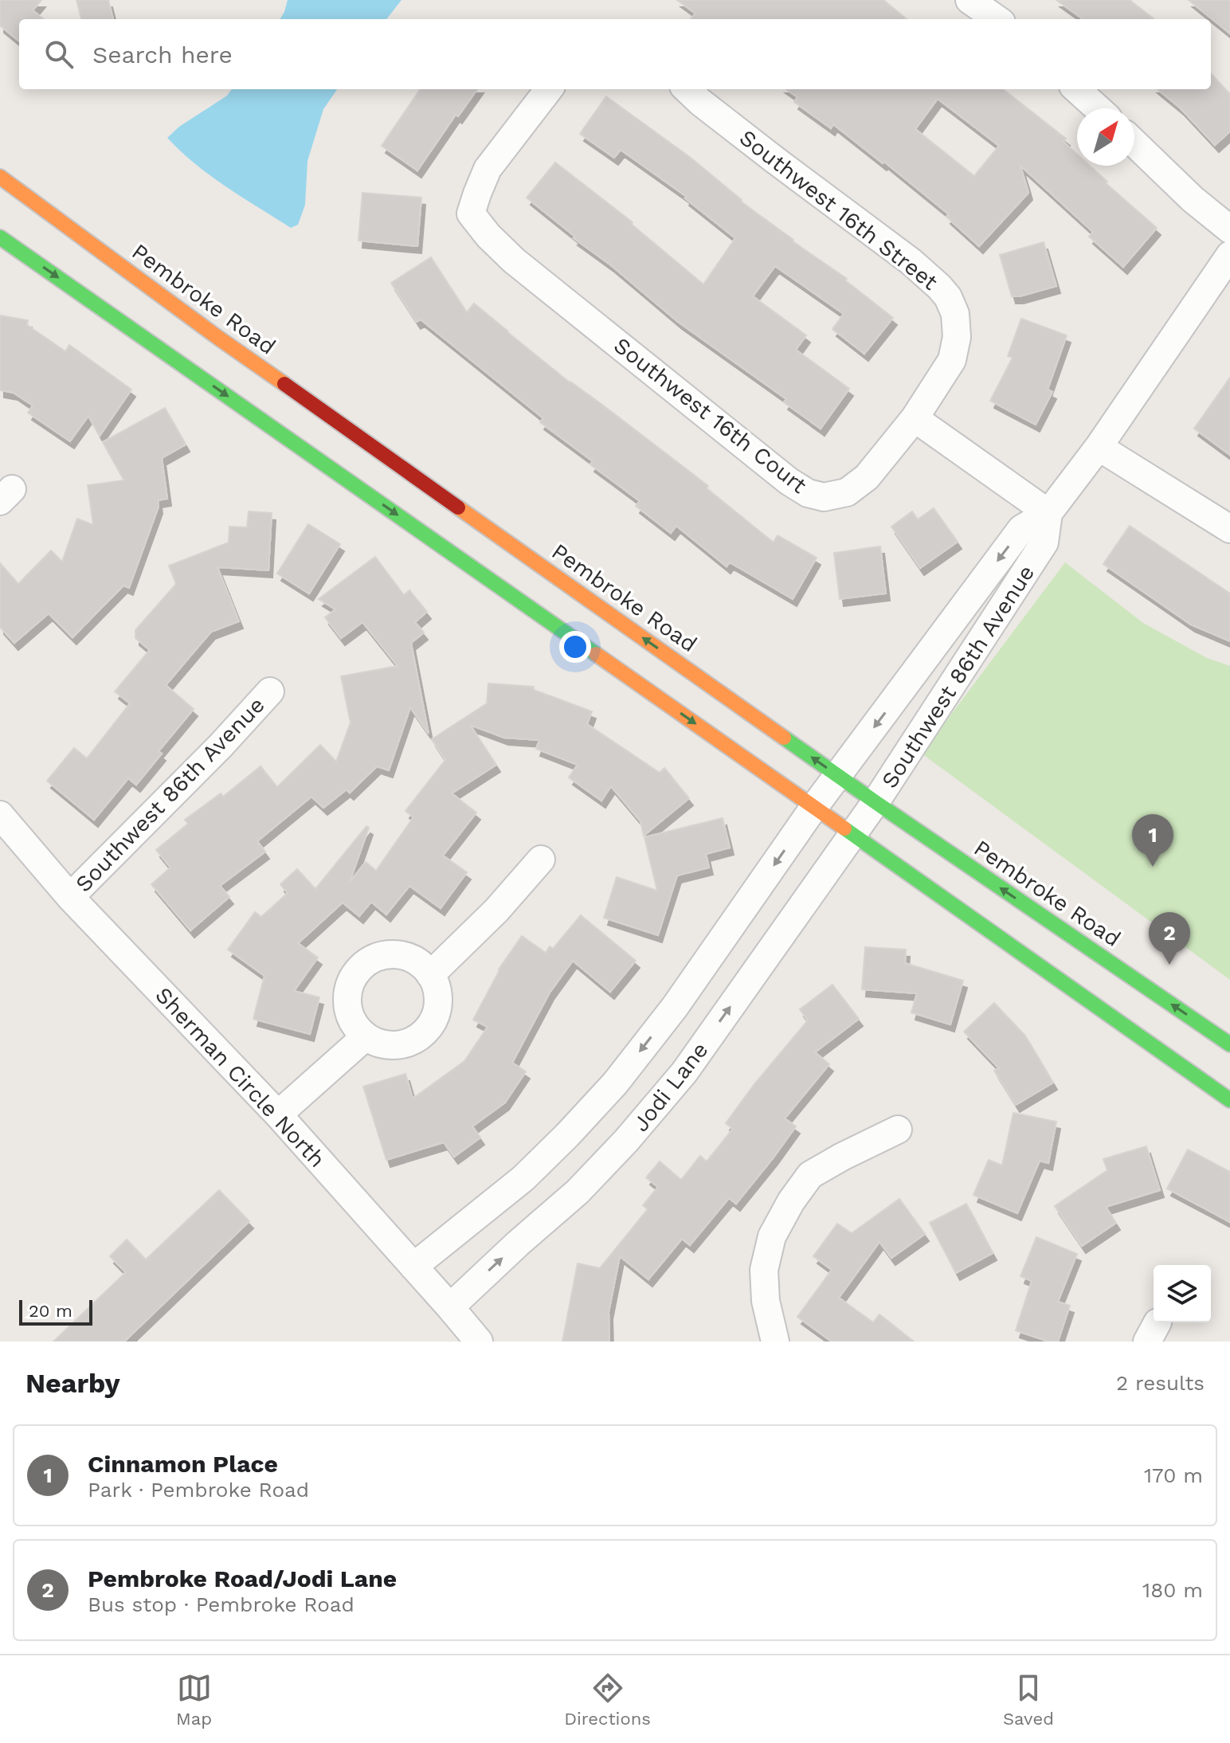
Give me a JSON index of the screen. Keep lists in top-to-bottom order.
{
  "streets": {
    "main road": ["Pembroke Road"],
    "street": [
      "Southwest 16th Street",
      "Southwest 16th Court",
      "Southwest 86th Avenue",
      "Sherman Circle North",
      "Jodi Lane"
    ]
  },
  "crossings": [
    ["Southwest 16th Street", "Southwest 16th Court"],
    ["Pembroke Road", "Southwest 86th Avenue"],
    ["Southwest 86th Avenue", "Sherman Circle North"],
    ["Southwest 86th Avenue", "Jodi Lane"],
    ["Sherman Circle North", "Jodi Lane"]
  ],
  "scale_bar": "20 m",
  "north": "top right",
  "page": {
    "search": "Search here",
    "pins": ["1", "2"],
    "scale": "20 m",
    "heading": ["Nearby", "2 results"],
    "list": [
      {
        "mark": "1",
        "name": "Cinnamon Place",
        "note": "Park · Pembroke Road",
        "value": "170 m"
      },
      {
        "mark": "2",
        "name": "Pembroke Road/Jodi Lane",
        "note": "Bus stop · Pembroke Road",
        "value": "180 m"
      }
    ],
    "nav": ["Map", "Directions", "Saved"]
  }
}
